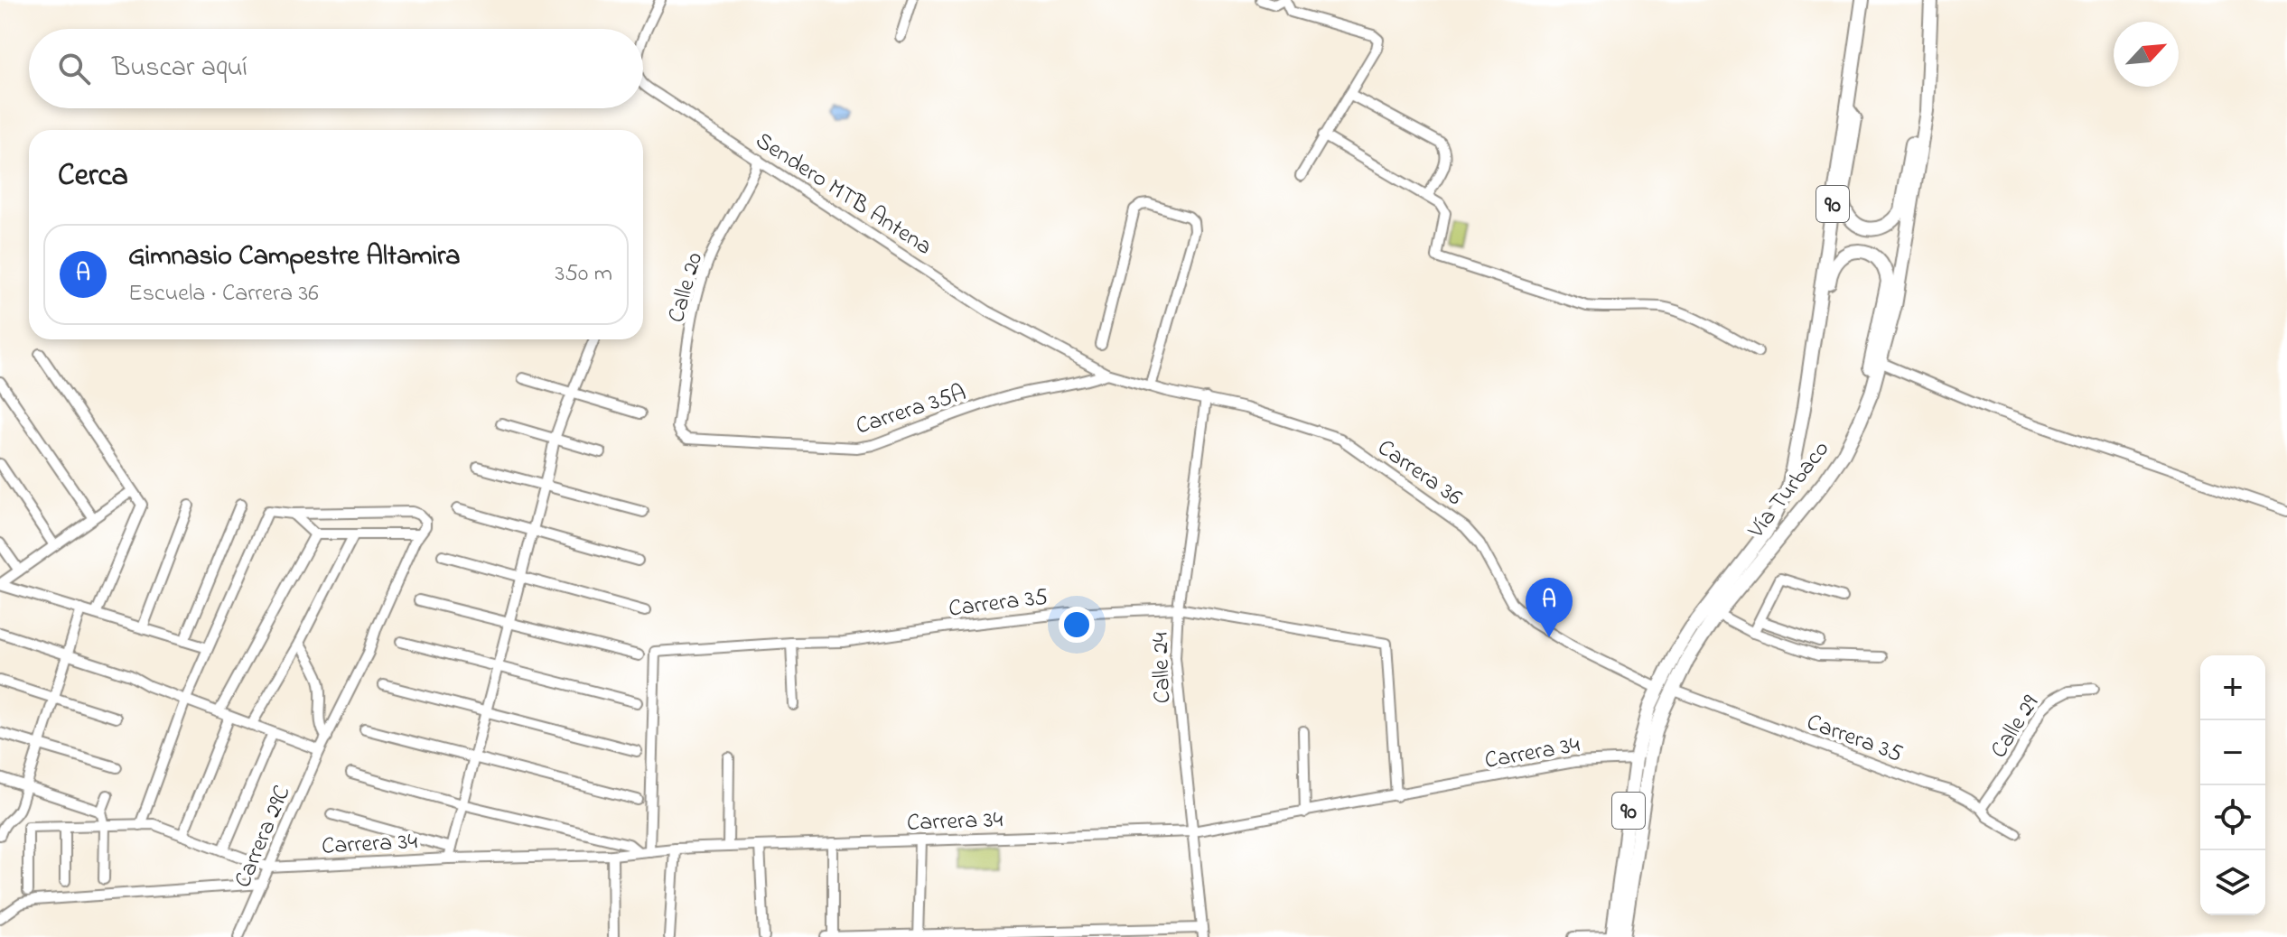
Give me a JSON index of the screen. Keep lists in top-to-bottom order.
{
  "streets": {
    "highway": ["90", "Vía Turbaco"],
    "street": [
      "Sendero MTB Antena",
      "Calle 20",
      "Carrera 35A",
      "Carrera 36",
      "Carrera 35",
      "Calle 24",
      "Calle 29",
      "Carrera 34",
      "Carrera 29C"
    ]
  },
  "crossings": [
    ["Sendero MTB Antena", "Calle 20"],
    ["Sendero MTB Antena", "Carrera 35A"],
    ["Sendero MTB Antena", "Carrera 36"],
    ["Calle 20", "Carrera 35A"],
    ["Carrera 35A", "Carrera 36"],
    ["Carrera 36", "Vía Turbaco"],
    ["Carrera 36", "Calle 24"],
    ["Vía Turbaco", "Carrera 35"],
    ["Vía Turbaco", "Carrera 34"],
    ["Carrera 35", "Calle 24"],
    ["Carrera 35", "Calle 29"],
    ["Carrera 35", "Carrera 34"],
    ["Calle 24", "Carrera 34"],
    ["Carrera 34", "Carrera 29C"]
  ],
  "north": "top right",
  "page": {
    "search": "Buscar aquí",
    "heading": "Cerca",
    "list": [
      {
        "mark": "A",
        "name": "Gimnasio Campestre Altamira",
        "note": "Escuela · Carrera 36",
        "value": "350 m"
      }
    ],
    "pins": "A",
    "map_buttons": ["+", "−"]
  }
}
